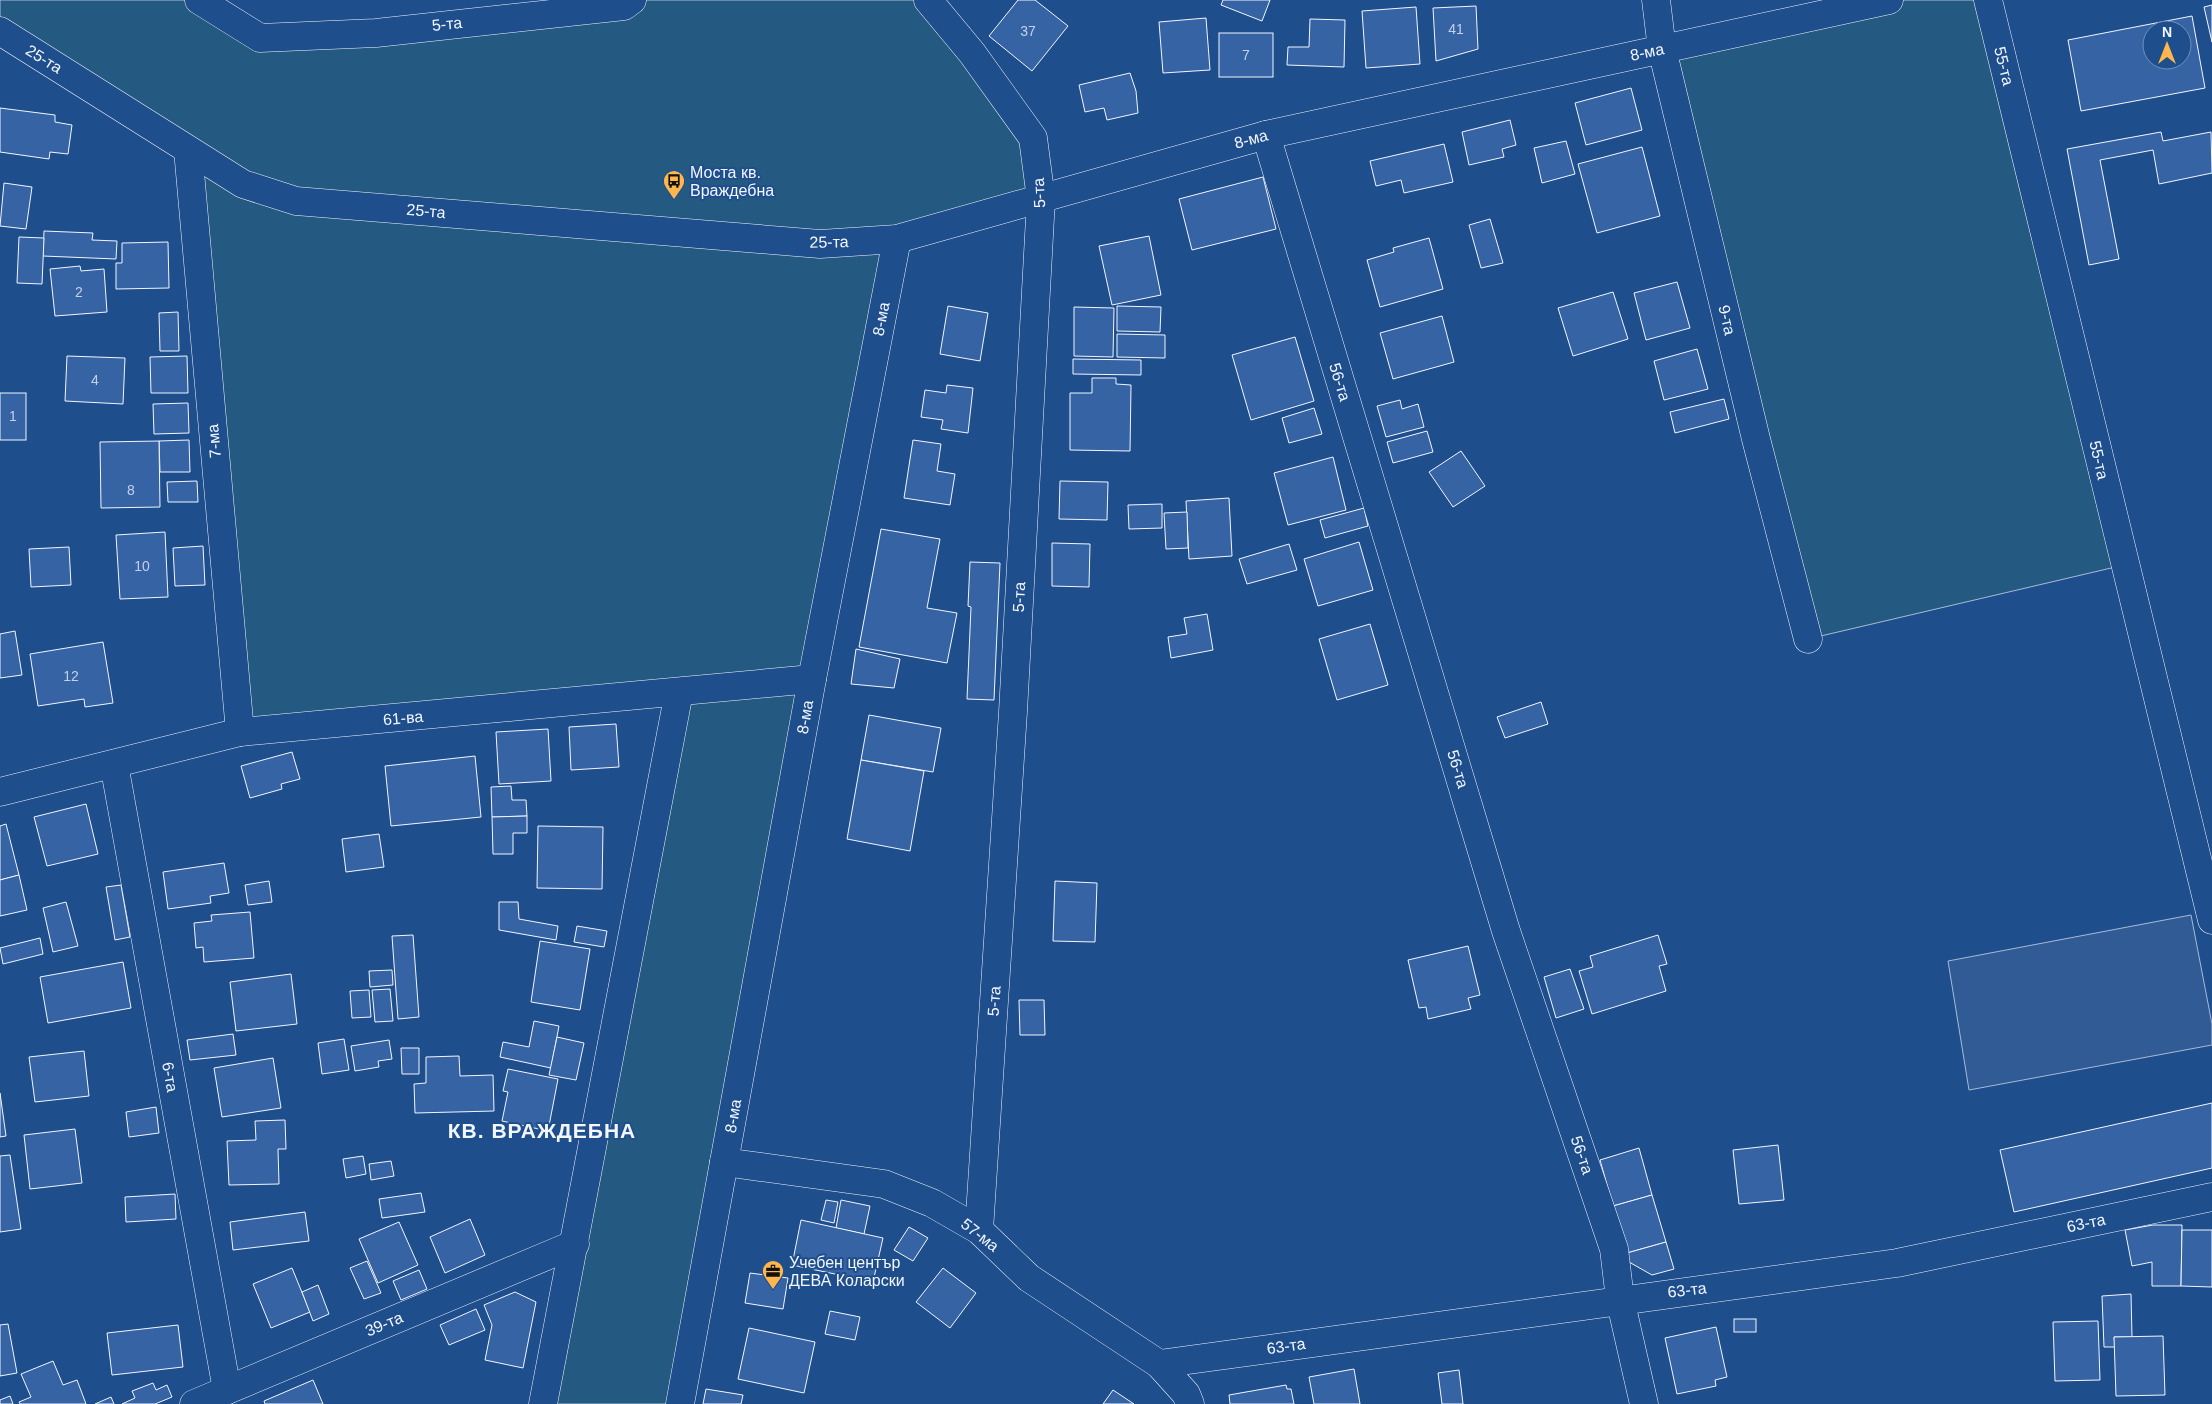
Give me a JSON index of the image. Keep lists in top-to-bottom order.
{
  "streets": {
    "street": [
      "5-та",
      "8-ма",
      "25-та",
      "55-та",
      "9-та",
      "56-та",
      "7-ма",
      "61-ва",
      "6-та",
      "63-та",
      "57-ма",
      "39-та"
    ]
  },
  "crossings": [
    ["5-та", "8-ма"],
    ["5-та", "57-ма"],
    ["8-ма", "25-та"],
    ["8-ма", "9-та"],
    ["8-ма", "56-та"],
    ["8-ма", "61-ва"],
    ["8-ма", "57-ма"],
    ["25-та", "7-ма"],
    ["56-та", "63-та"],
    ["7-ма", "61-ва"],
    ["61-ва", "6-та"],
    ["6-та", "39-та"],
    ["63-та", "57-ма"]
  ],
  "districts": ["КВ. ВРАЖДЕБНА"],
  "places": {
    "bus stop": ["Моста кв. Враждебна"],
    "office": ["Учебен център ДЕВА Коларски"]
  },
  "house_numbers": [
    "41",
    "37",
    "7",
    "2",
    "4",
    "1",
    "8",
    "10",
    "12"
  ],
  "north": "top"
}
